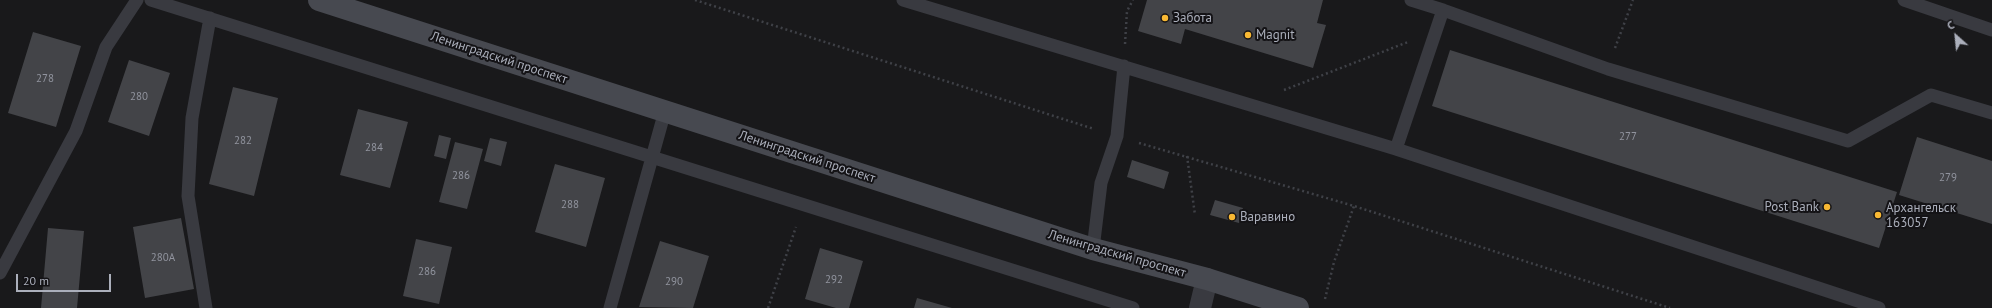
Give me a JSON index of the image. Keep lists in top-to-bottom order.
{
  "streets": {
    "main road": ["Ленинградский проспект"]
  },
  "places": [
    "Забота",
    "Magnit",
    "Post Bank",
    "Архангельск 163057",
    "Варавино"
  ],
  "house_numbers": [
    "278",
    "280",
    "277",
    "282",
    "284",
    "286",
    "279",
    "288",
    "280А",
    "286",
    "292",
    "290"
  ],
  "scale_bar": "20 m",
  "north": "top left"
}
